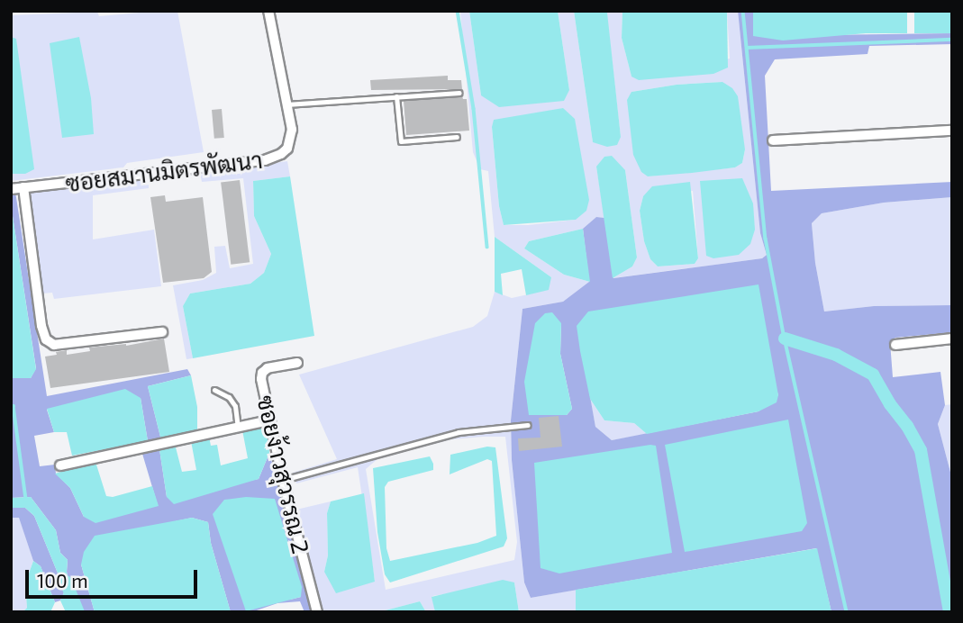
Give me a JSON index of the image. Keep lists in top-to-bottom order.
{
  "streets": {
    "street": ["ซอยสมานมิตรพัฒนา", "ซอยง้าวสุวรรณ 2"]
  },
  "scale_bar": "100 m"
}
